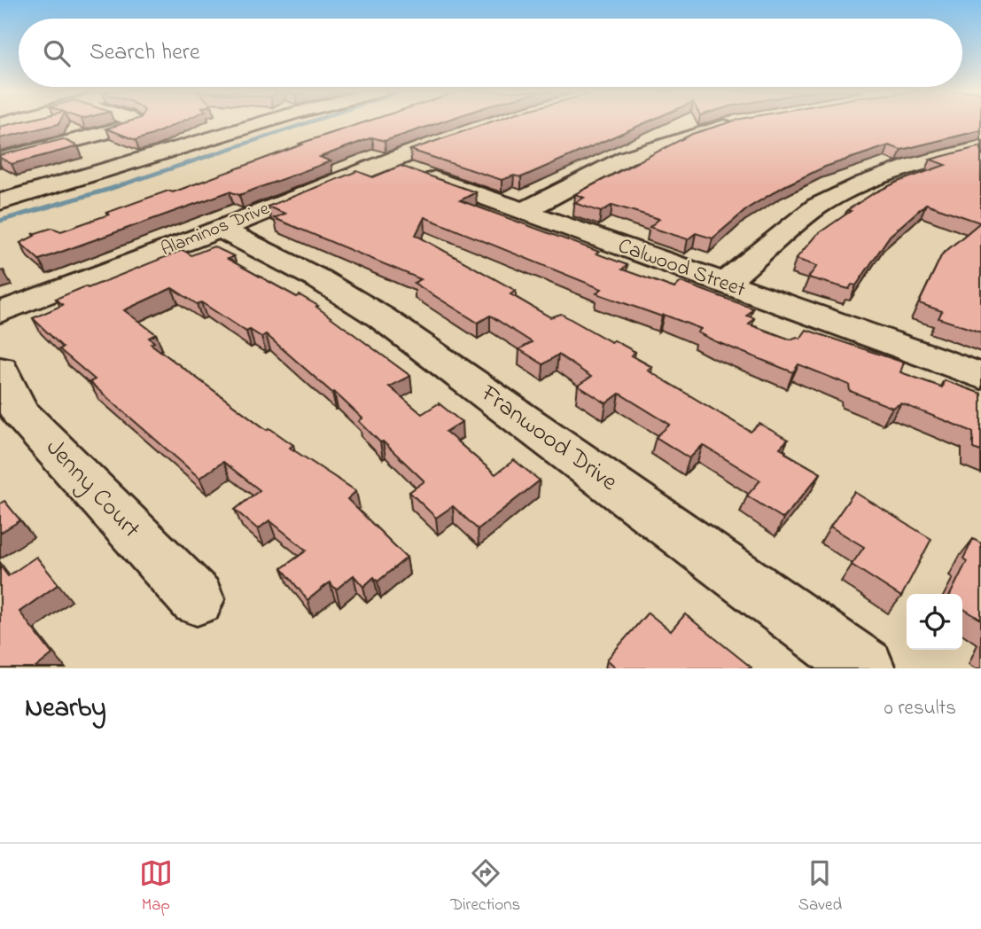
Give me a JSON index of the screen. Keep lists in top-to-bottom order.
{
  "streets": {
    "street": [
      "Alaminos Drive",
      "Calwood Street",
      "Franwood Drive",
      "Jenny Court"
    ]
  },
  "crossings": [
    ["Alaminos Drive", "Calwood Street"],
    ["Alaminos Drive", "Franwood Drive"]
  ],
  "page": {
    "search": "Search here",
    "heading": ["Nearby", "0 results"],
    "nav": ["Map", "Directions", "Saved"]
  }
}
